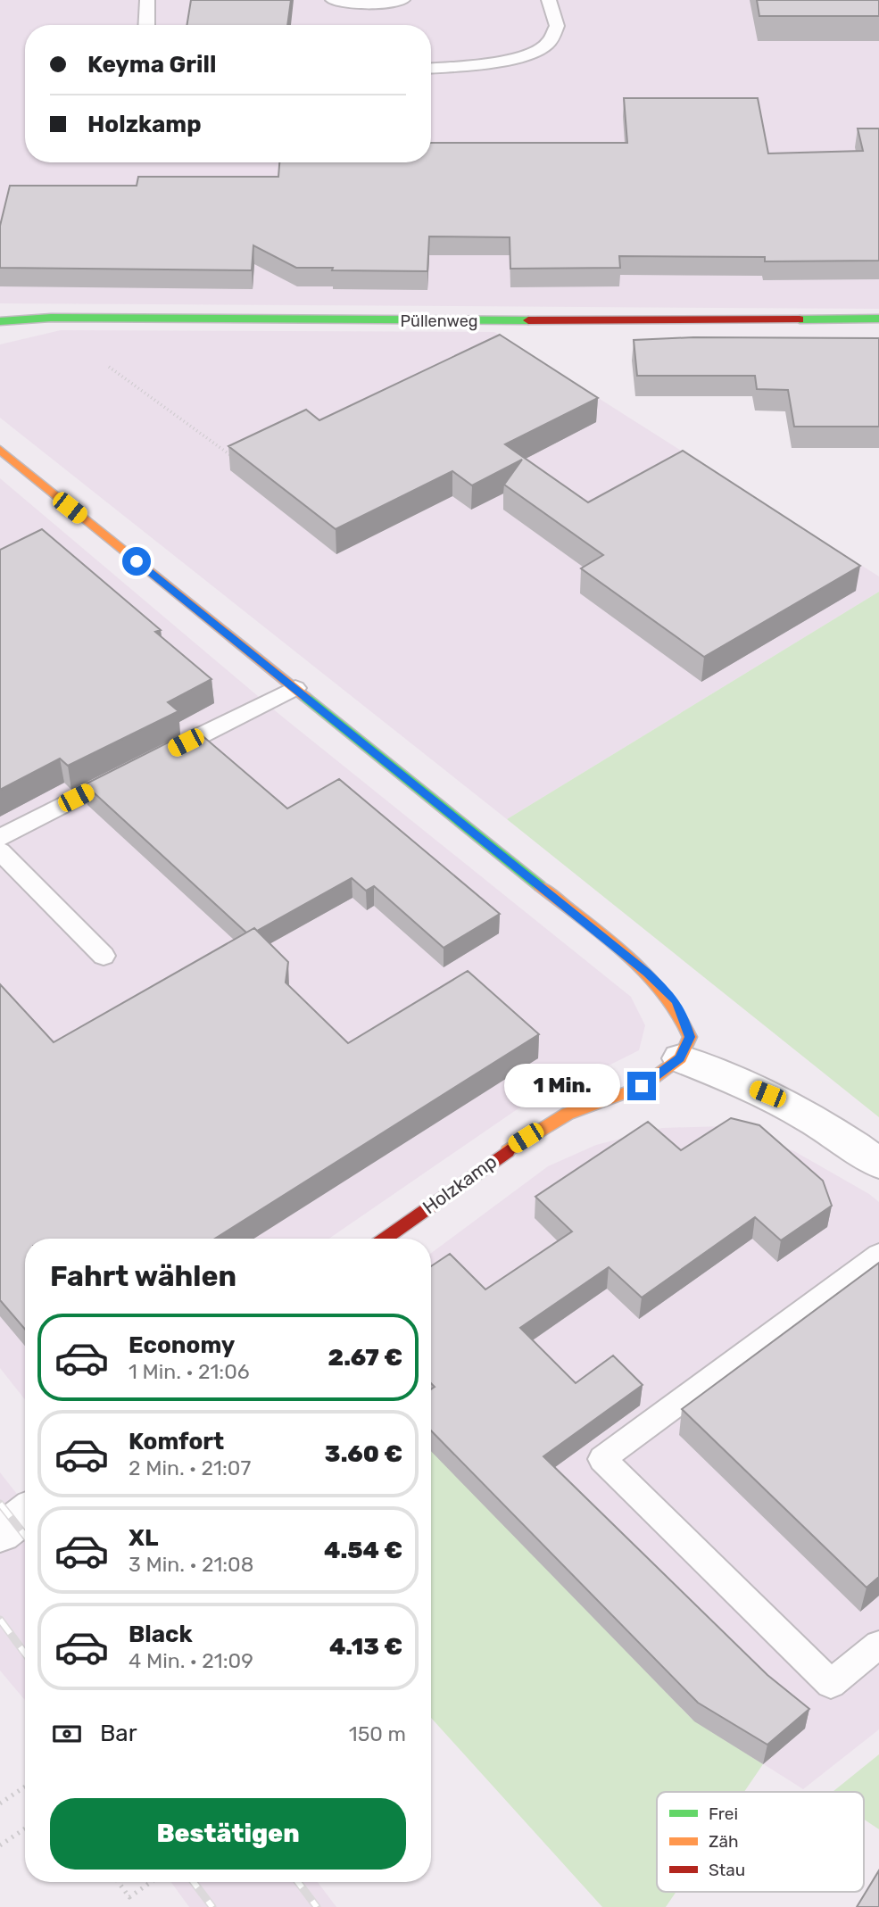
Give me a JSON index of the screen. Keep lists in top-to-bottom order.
{
  "streets": {
    "street": ["Püllenweg", "Holzkamp"]
  },
  "legend": ["Frei", "Zäh", "Stau"],
  "page": {
    "banner": ["Keyma Grill", "Holzkamp"],
    "bubble": "1 Min.",
    "heading": "Fahrt wählen",
    "list": [
      {
        "name": "Economy",
        "note": "1 Min. · 21:06",
        "value": "2.67 €"
      },
      {
        "name": "Komfort",
        "note": "2 Min. · 21:07",
        "value": "3.60 €"
      },
      {
        "name": "XL",
        "note": "3 Min. · 21:08",
        "value": "4.54 €"
      },
      {
        "name": "Black",
        "note": "4 Min. · 21:09",
        "value": "4.13 €"
      }
    ],
    "pay": ["Bar", "150 m"],
    "buttons": "Bestätigen"
  }
}
